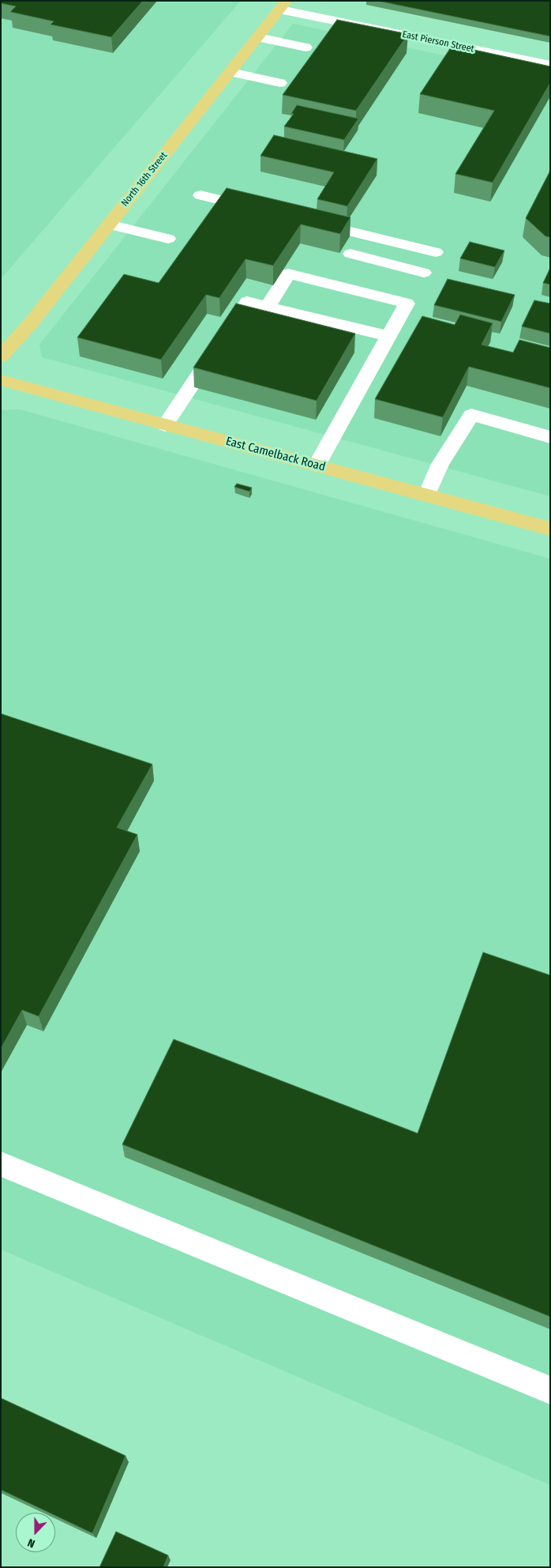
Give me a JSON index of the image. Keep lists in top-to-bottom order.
{
  "streets": {
    "main road": ["North 16th Street", "East Camelback Road"],
    "street": ["East Pierson Street"]
  },
  "crossings": [
    ["East Pierson Street", "North 16th Street"]
  ],
  "north": "bottom"
}
